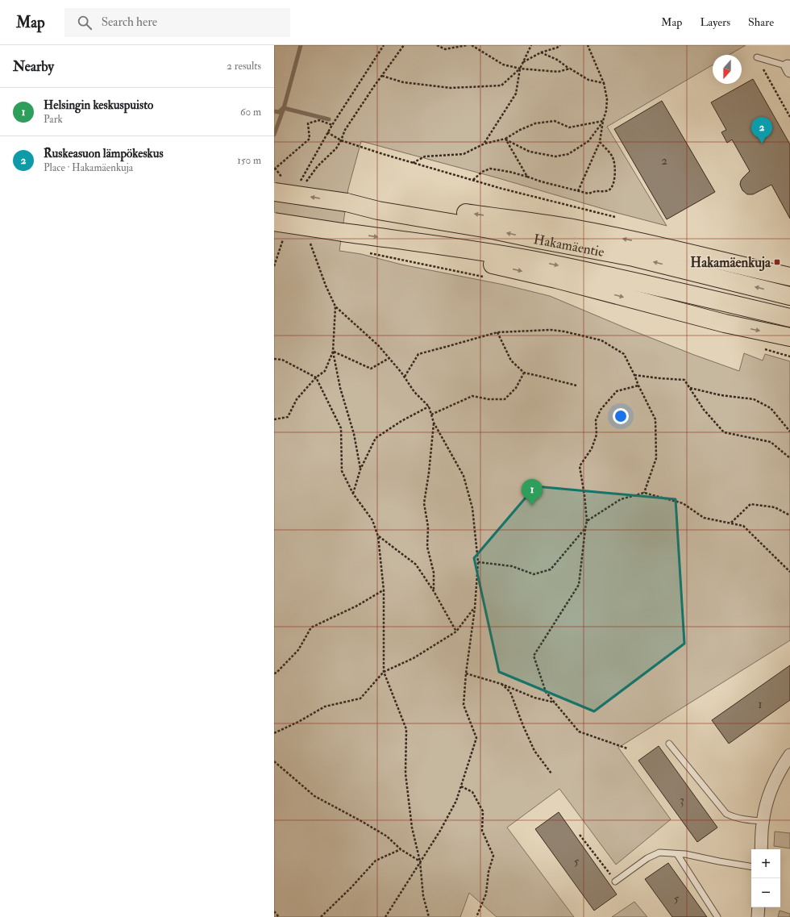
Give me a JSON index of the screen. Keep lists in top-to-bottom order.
{
  "streets": {
    "main road": ["Hakamäentie"]
  },
  "places": {
    "transit": ["Hakamäenkuja"]
  },
  "house_numbers": [
    "2",
    "1",
    "3",
    "5",
    "5"
  ],
  "north": "bottom",
  "page": {
    "header": "Map",
    "search": "Search here",
    "nav": ["Map", "Layers", "Share"],
    "heading": ["Nearby", "2 results"],
    "list": [
      {
        "mark": "1",
        "name": "Helsingin keskuspuisto",
        "note": "Park",
        "value": "60 m"
      },
      {
        "mark": "2",
        "name": "Ruskeasuon lämpökeskus",
        "note": "Place · Hakamäenkuja",
        "value": "150 m"
      }
    ],
    "pins": ["2", "1"],
    "map_buttons": ["+", "−"]
  }
}
